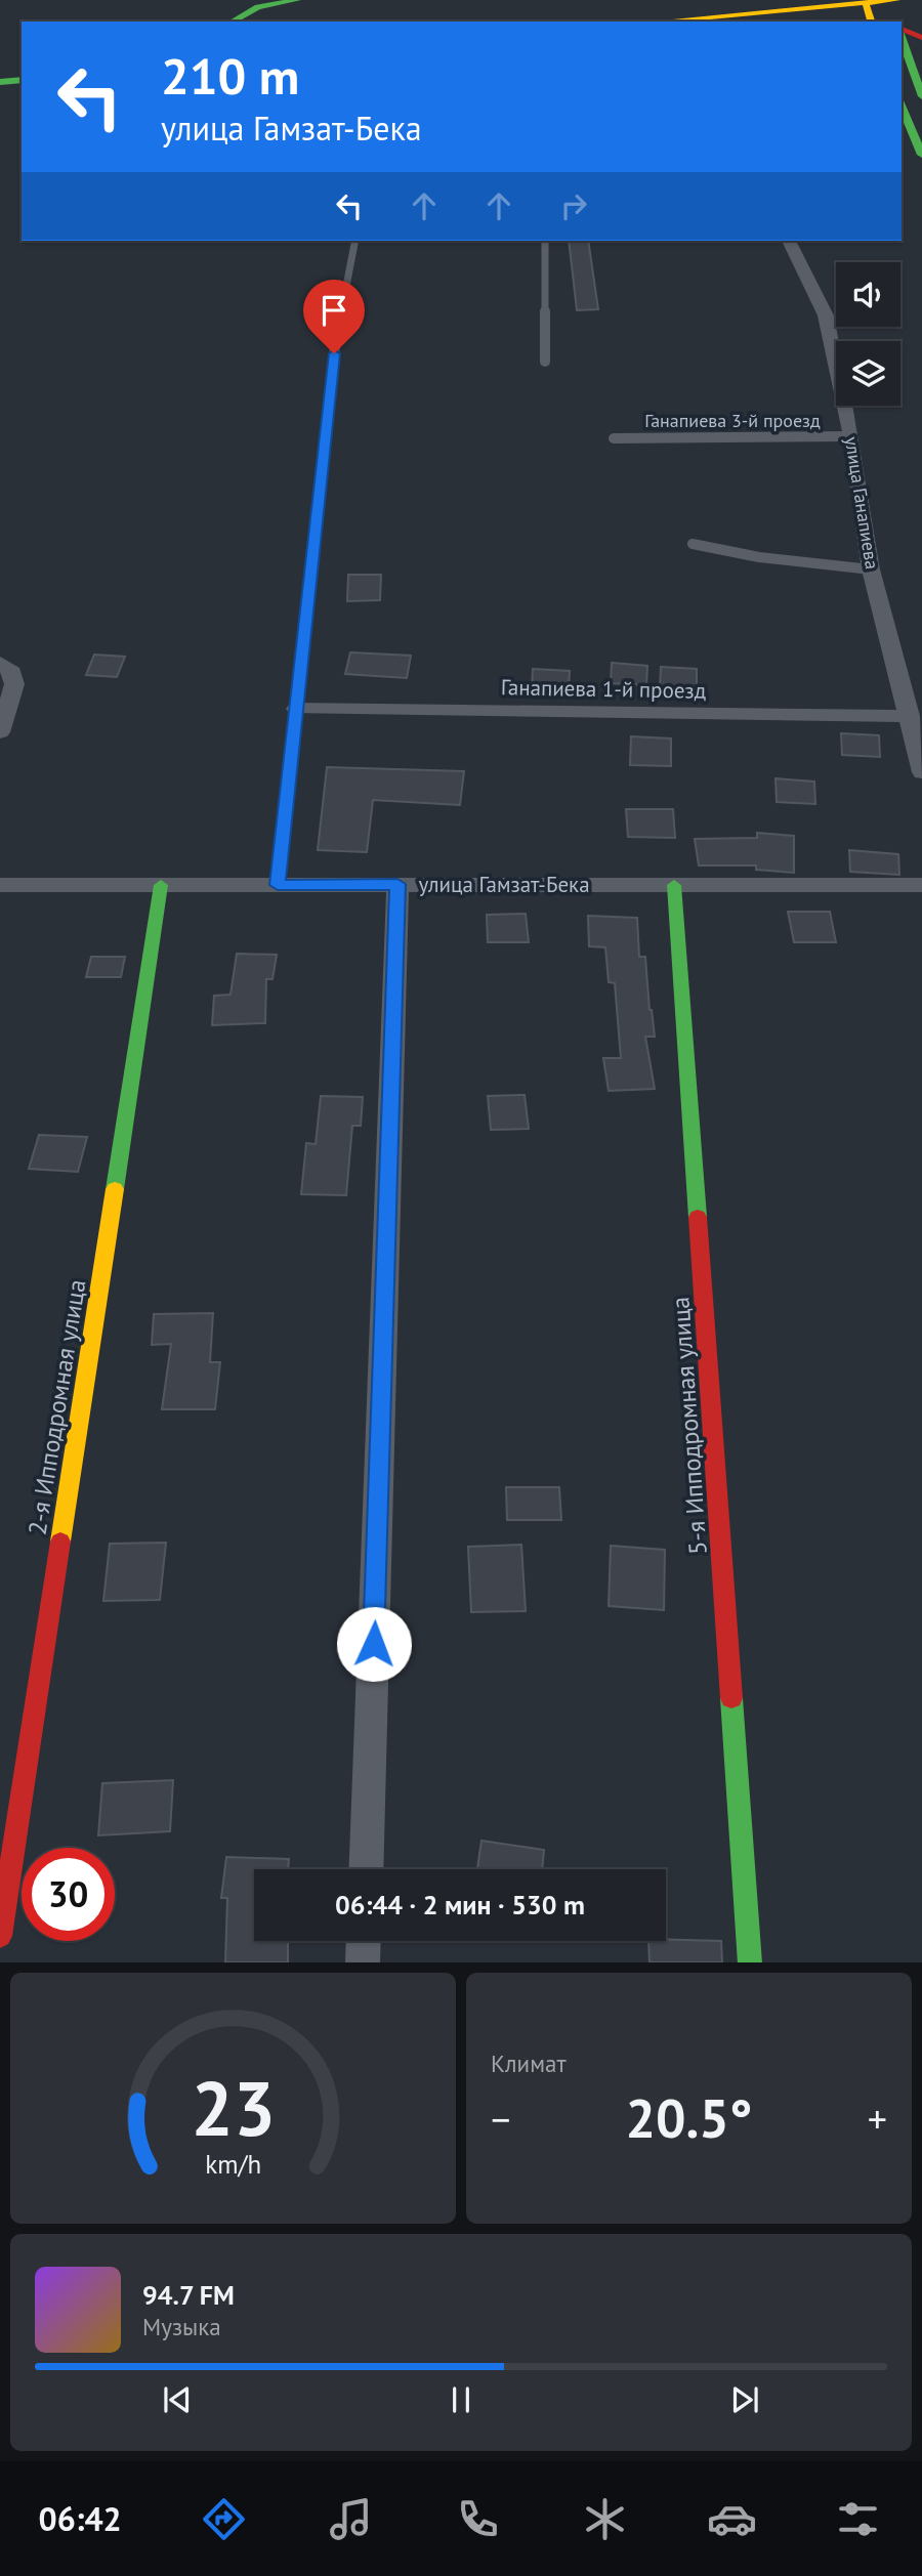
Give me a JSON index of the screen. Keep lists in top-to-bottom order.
{
  "streets": {
    "street": [
      "улица Ганапиева",
      "Ганапиева 1-й проезд",
      "улица Гамзат-Бека",
      "2-я Ипподромная улица",
      "5-я Ипподромная улица"
    ],
    "lane": ["Ганапиева 3-й проезд"]
  },
  "crossings": [
    ["Ганапиева 3-й проезд", "улица Ганапиева"],
    ["улица Ганапиева", "Ганапиева 1-й проезд"],
    ["улица Гамзат-Бека", "2-я Ипподромная улица"],
    ["улица Гамзат-Бека", "5-я Ипподромная улица"]
  ],
  "page": {
    "turn": ["210 m", "улица Гамзат-Бека"],
    "limit": "30",
    "trip": "06:44 · 2 мин · 530 m",
    "tile": "Климат",
    "heat": ["−", "20.5°", "+"],
    "song": ["94.7 FM", "Музыка"],
    "tabs": "06:42",
    "gauge": ["23", "km/h"]
  }
}
